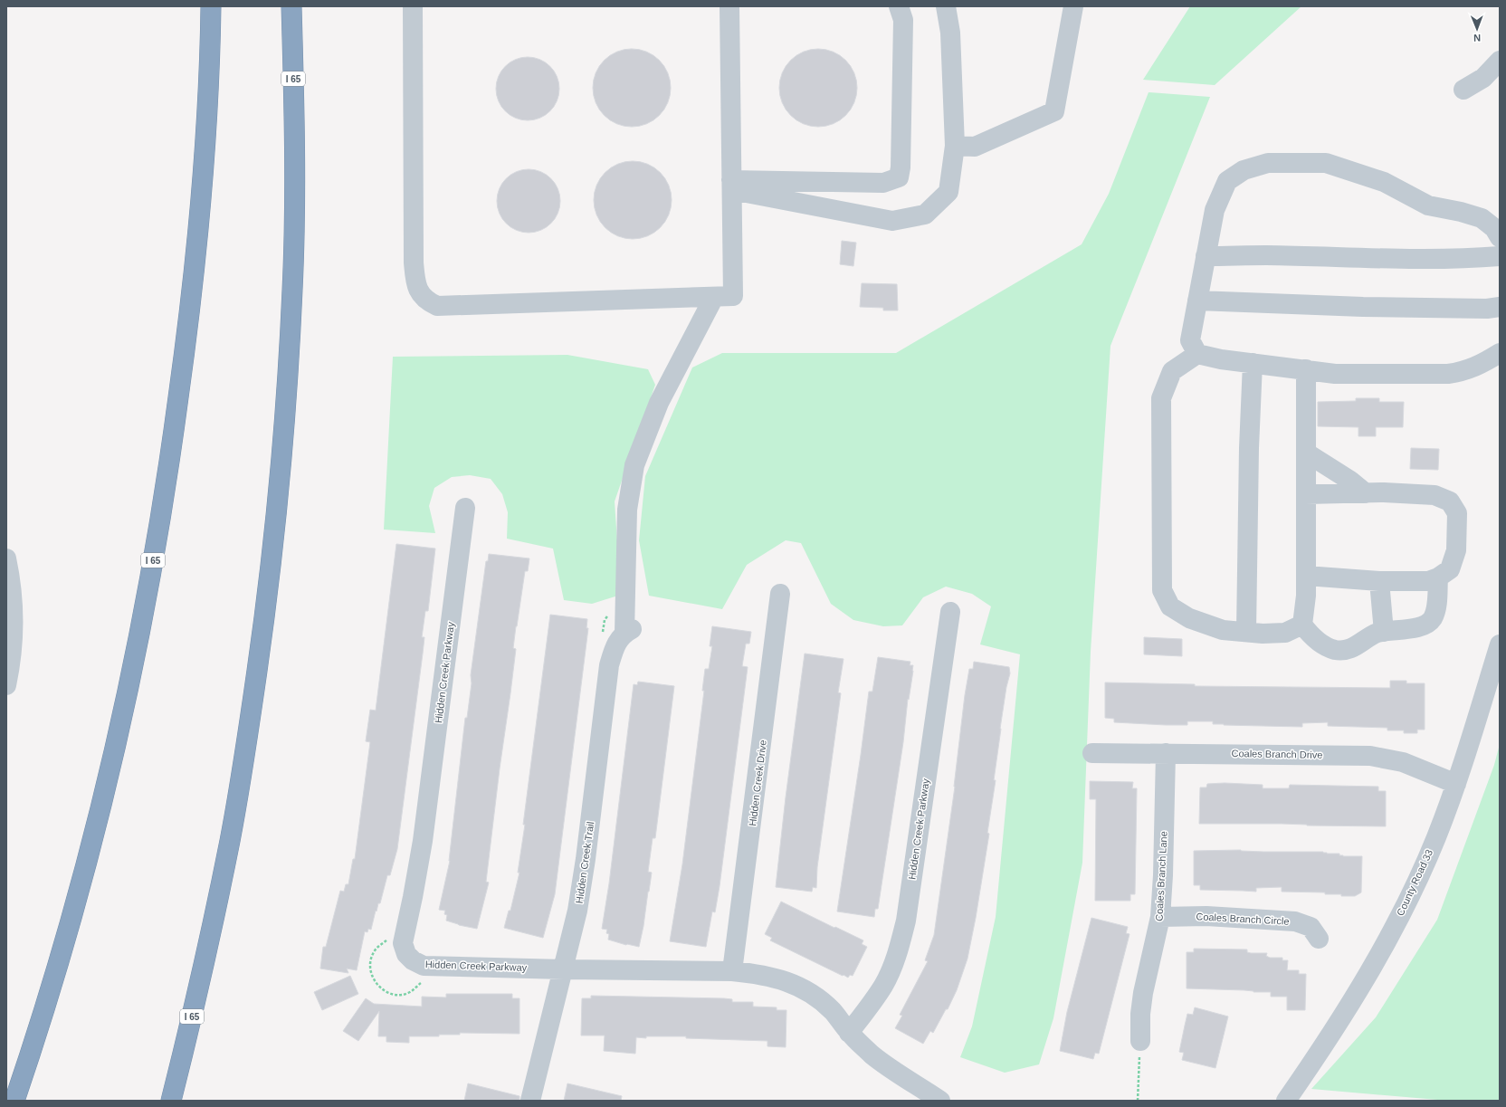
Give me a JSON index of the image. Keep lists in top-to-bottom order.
{
  "streets": {
    "highway": ["I 65"],
    "street": [
      "Hidden Creek Parkway",
      "Coales Branch Drive",
      "Hidden Creek Drive",
      "Hidden Creek Trail",
      "Coales Branch Lane",
      "County Road 33",
      "Coales Branch Circle"
    ]
  },
  "crossings": [
    ["Hidden Creek Parkway", "Hidden Creek Drive"],
    ["Hidden Creek Parkway", "Hidden Creek Trail"],
    ["Coales Branch Drive", "Coales Branch Lane"],
    ["Coales Branch Drive", "County Road 33"],
    ["Coales Branch Lane", "Coales Branch Circle"]
  ],
  "north": "bottom"
}
